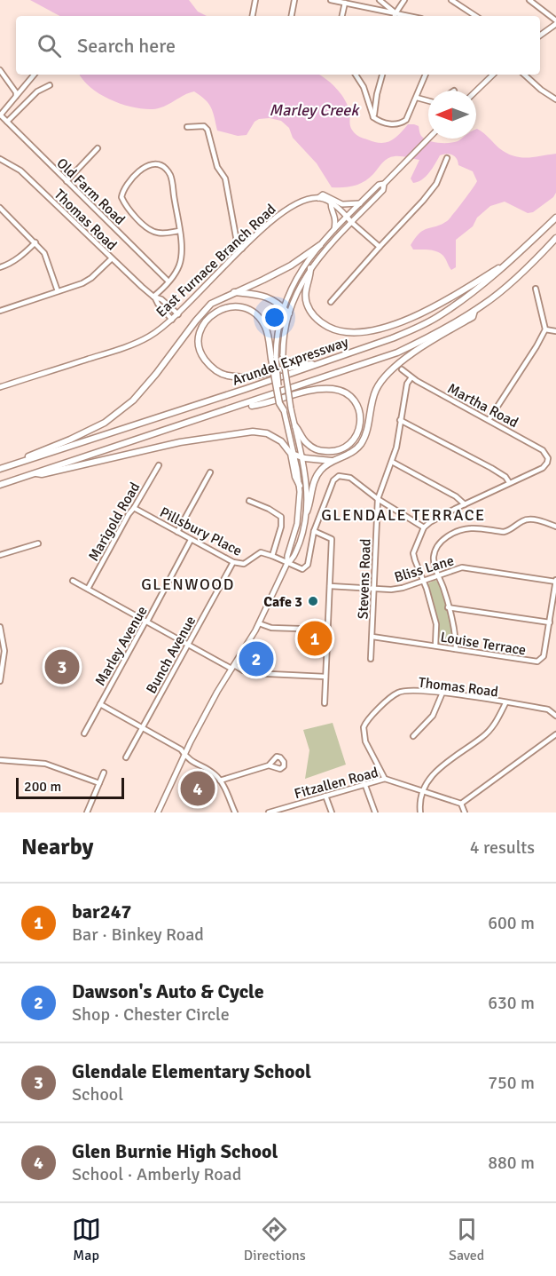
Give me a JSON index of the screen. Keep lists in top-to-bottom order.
{
  "streets": {
    "highway": ["Arundel Expressway"],
    "main road": ["East Furnace Branch Road"],
    "street": [
      "Old Farm Road",
      "Thomas Road",
      "Martha Road",
      "Marigold Road",
      "Pillsbury Place",
      "Bliss Lane",
      "Stevens Road",
      "Louise Terrace",
      "Marley Avenue",
      "Bunch Avenue",
      "Fitzallen Road"
    ]
  },
  "crossings": [
    ["Thomas Road", "East Furnace Branch Road"],
    ["Thomas Road", "Fitzallen Road"],
    ["Martha Road", "Stevens Road"],
    ["Marigold Road", "Pillsbury Place"],
    ["Pillsbury Place", "Marley Avenue"],
    ["Pillsbury Place", "Bunch Avenue"],
    ["Bliss Lane", "Stevens Road"],
    ["Bliss Lane", "Louise Terrace"],
    ["Stevens Road", "Louise Terrace"]
  ],
  "districts": ["GLENDALE TERRACE", "GLENWOOD"],
  "water": ["Marley Creek"],
  "places": ["Cafe 3"],
  "scale_bar": "200 m",
  "north": "left",
  "page": {
    "search": "Search here",
    "pins": [
      "1",
      "2",
      "3",
      "4"
    ],
    "scale": "200 m",
    "heading": ["Nearby", "4 results"],
    "list": [
      {
        "mark": "1",
        "name": "bar247",
        "note": "Bar · Binkey Road",
        "value": "600 m"
      },
      {
        "mark": "2",
        "name": "Dawson's Auto & Cycle",
        "note": "Shop · Chester Circle",
        "value": "630 m"
      },
      {
        "mark": "3",
        "name": "Glendale Elementary School",
        "note": "School",
        "value": "750 m"
      },
      {
        "mark": "4",
        "name": "Glen Burnie High School",
        "note": "School · Amberly Road",
        "value": "880 m"
      }
    ],
    "nav": ["Map", "Directions", "Saved"]
  }
}
